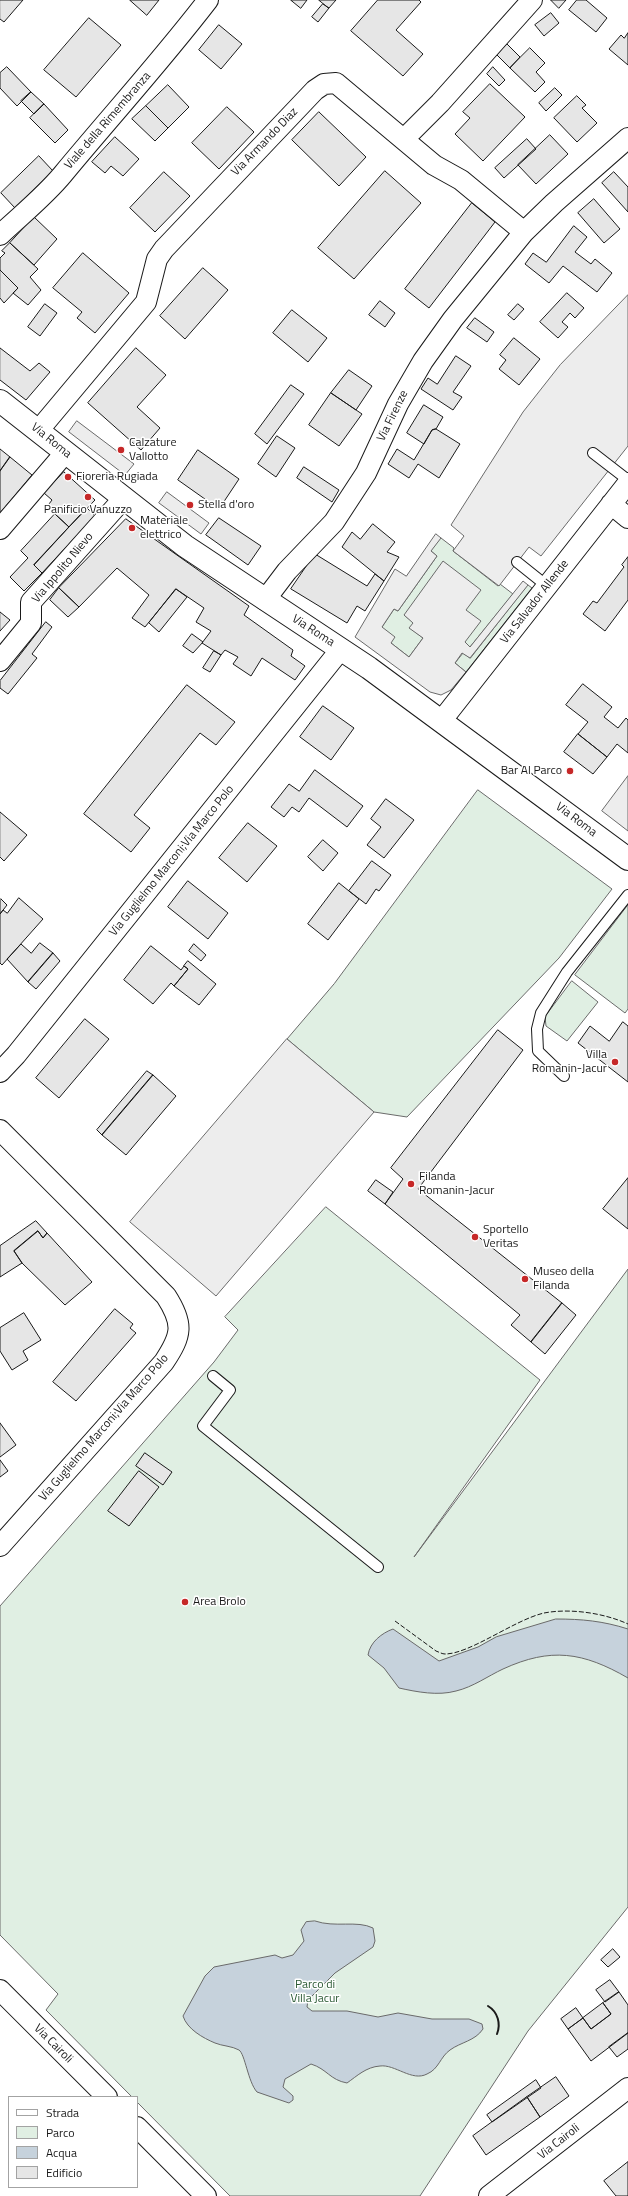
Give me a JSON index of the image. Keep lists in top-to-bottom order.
{
  "streets": {
    "street": [
      "Viale della Rimembranza",
      "Via Armando Diaz",
      "Via Firenze",
      "Via Roma",
      "Via Ippolito Nievo",
      "Via Salvador Allende",
      "Via Guglielmo Marconi;Via Marco Polo",
      "Via Cairoli"
    ]
  },
  "crossings": [
    ["Via Armando Diaz", "Via Roma"],
    ["Via Firenze", "Via Roma"],
    ["Via Roma", "Via Ippolito Nievo"],
    ["Via Roma", "Via Salvador Allende"],
    ["Via Roma", "Via Guglielmo Marconi;Via Marco Polo"]
  ],
  "parks": ["Parco di Villa Jacur"],
  "places": [
    "Calzature Vallotto",
    "Fioreria Rugiada",
    "Panificio Vanuzzo",
    "Stella d'oro",
    "Materiale elettrico",
    "Bar Al Parco",
    "Villa Romanin-Jacur",
    "Filanda Romanin-Jacur",
    "Sportello Veritas",
    "Museo della Filanda",
    "Area Brolo"
  ],
  "legend": [
    "Strada",
    "Parco",
    "Acqua",
    "Edificio"
  ]
}
